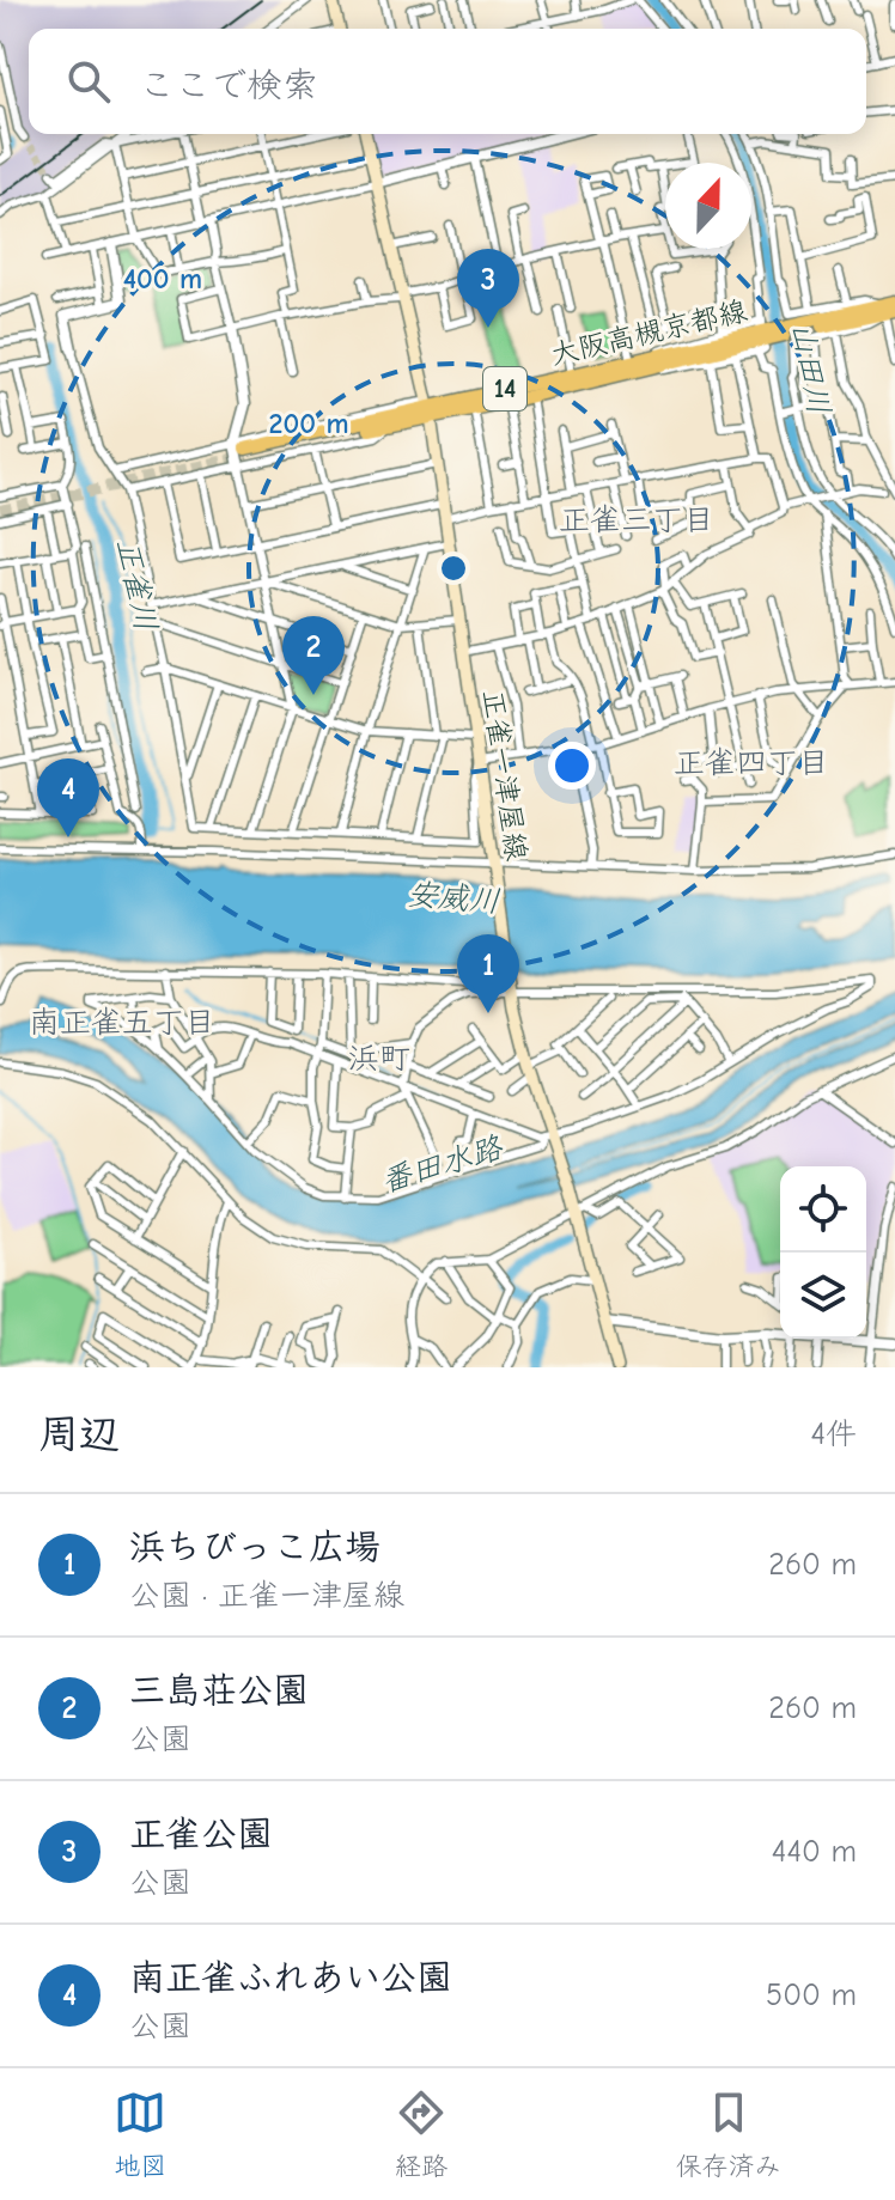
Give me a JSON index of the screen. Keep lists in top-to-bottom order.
{
  "streets": {
    "main road": ["大阪高槻京都線", "14", "正雀一津屋線"]
  },
  "crossings": [
    ["大阪高槻京都線", "正雀一津屋線"]
  ],
  "districts": [
    "正雀三丁目",
    "正雀四丁目",
    "南正雀五丁目",
    "浜町"
  ],
  "water": [
    "山田川",
    "正雀川",
    "安威川",
    "番田水路"
  ],
  "north": "top",
  "page": {
    "search": "ここで検索",
    "pins": [
      "3",
      "2",
      "4",
      "1"
    ],
    "heading": ["周辺", "4件"],
    "list": [
      {
        "mark": "1",
        "name": "浜ちびっこ広場",
        "note": "公園 · 正雀一津屋線",
        "value": "260 m"
      },
      {
        "mark": "2",
        "name": "三島荘公園",
        "note": "公園",
        "value": "260 m"
      },
      {
        "mark": "3",
        "name": "正雀公園",
        "note": "公園",
        "value": "440 m"
      },
      {
        "mark": "4",
        "name": "南正雀ふれあい公園",
        "note": "公園",
        "value": "500 m"
      }
    ],
    "nav": ["地図", "経路", "保存済み"]
  },
  "rings": ["400 m", "200 m"]
}
